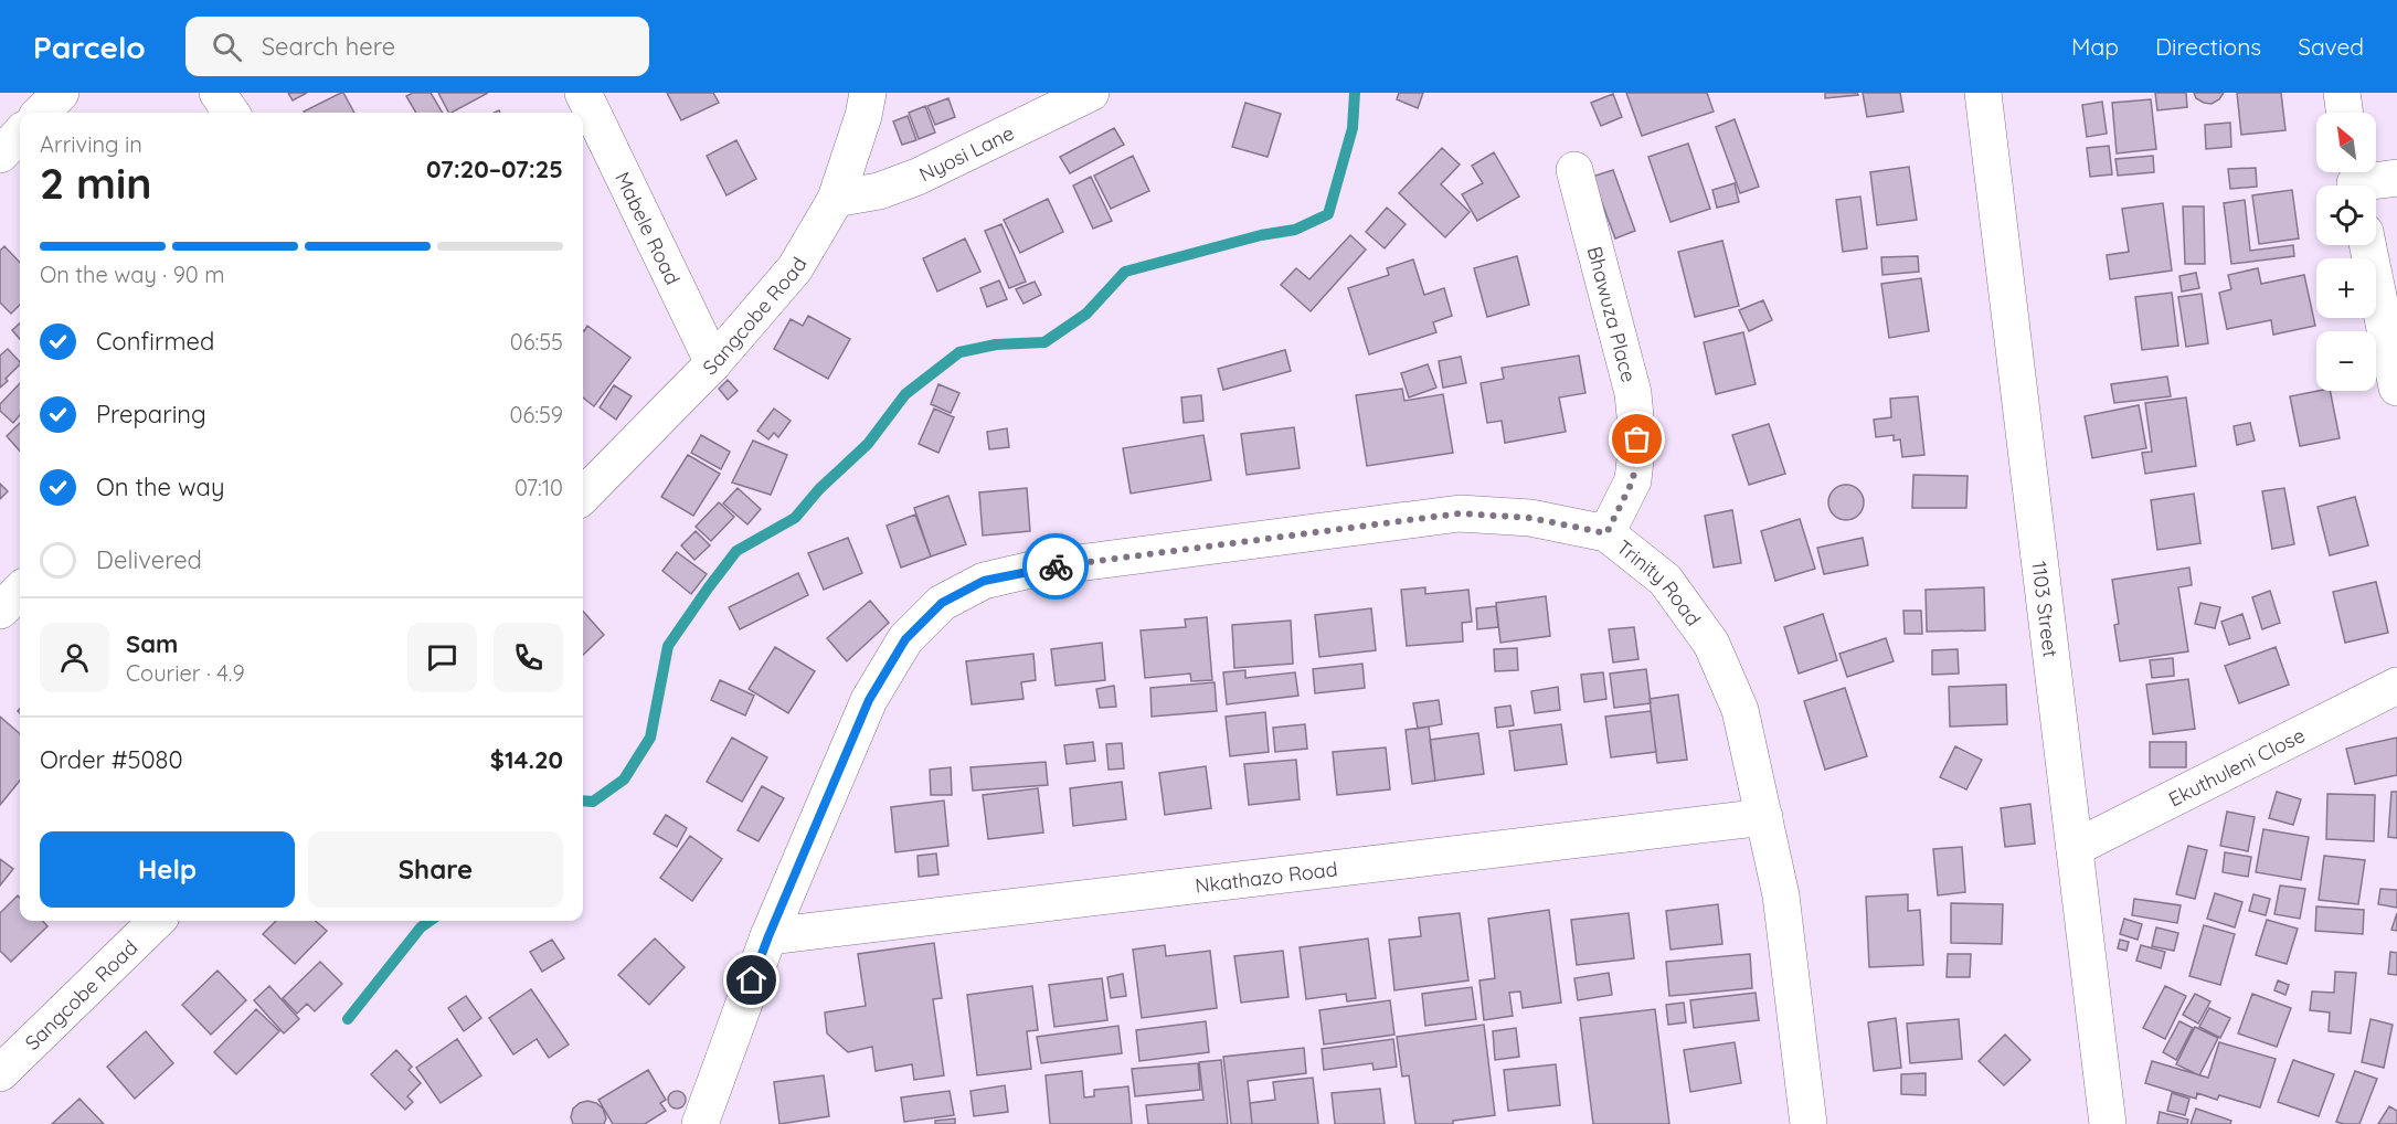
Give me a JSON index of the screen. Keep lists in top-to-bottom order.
{
  "streets": {
    "street": [
      "Nyosi Lane",
      "Mabele Road",
      "Sangcobe Road",
      "Bhawuza Place",
      "Trinity Road",
      "1103 Street",
      "Ekuthuleni Close",
      "Nkathazo Road"
    ]
  },
  "crossings": [
    ["Nyosi Lane", "Sangcobe Road"],
    ["Mabele Road", "Sangcobe Road"],
    ["Bhawuza Place", "Trinity Road"],
    ["Trinity Road", "Nkathazo Road"],
    ["1103 Street", "Ekuthuleni Close"]
  ],
  "north": "top left",
  "page": {
    "header": "Parcelo",
    "search": "Search here",
    "nav": ["Map", "Directions", "Saved"],
    "map_buttons": ["+", "−"],
    "heading": ["2 min", "Arriving in", "07:20–07:25"],
    "panel": [
      "Sam",
      "Courier · 4.9",
      "Order #5080",
      "$14.20"
    ],
    "bar": "On the way · 90 m",
    "list": [
      ["Confirmed", "06:55"],
      ["Preparing", "06:59"],
      ["On the way", "07:10"],
      "Delivered"
    ],
    "buttons": ["Help", "Share"]
  }
}
